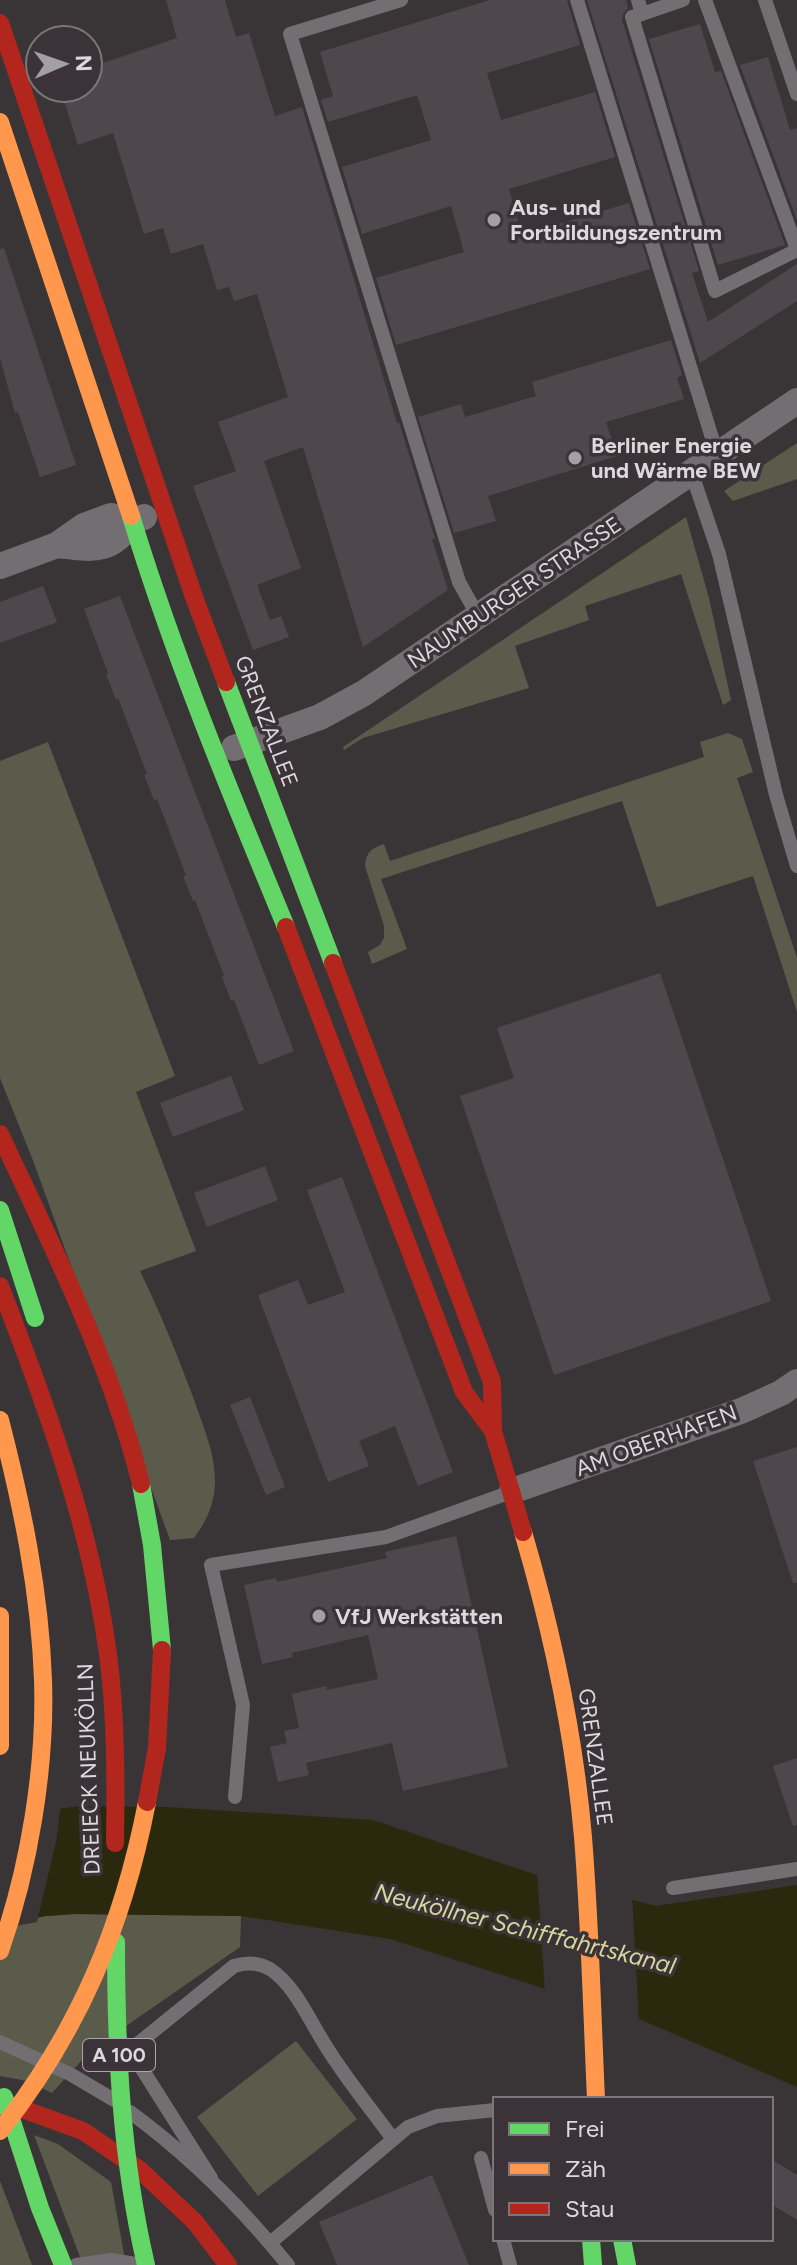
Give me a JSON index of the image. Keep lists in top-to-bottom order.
{
  "streets": {
    "main road": ["GRENZALLEE", "DREIECK NEUKÖLLN", "A 100"],
    "street": ["NAUMBURGER STRASSE", "AM OBERHAFEN"]
  },
  "crossings": [
    ["NAUMBURGER STRASSE", "GRENZALLEE"],
    ["GRENZALLEE", "AM OBERHAFEN"]
  ],
  "water": ["Neuköllner Schifffahrtskanal"],
  "places": ["Aus- und Fortbildungszentrum", "Berliner Energie und Wärme BEW", "VfJ Werkstätten"],
  "legend": ["Frei", "Zäh", "Stau"],
  "north": "right"
}
